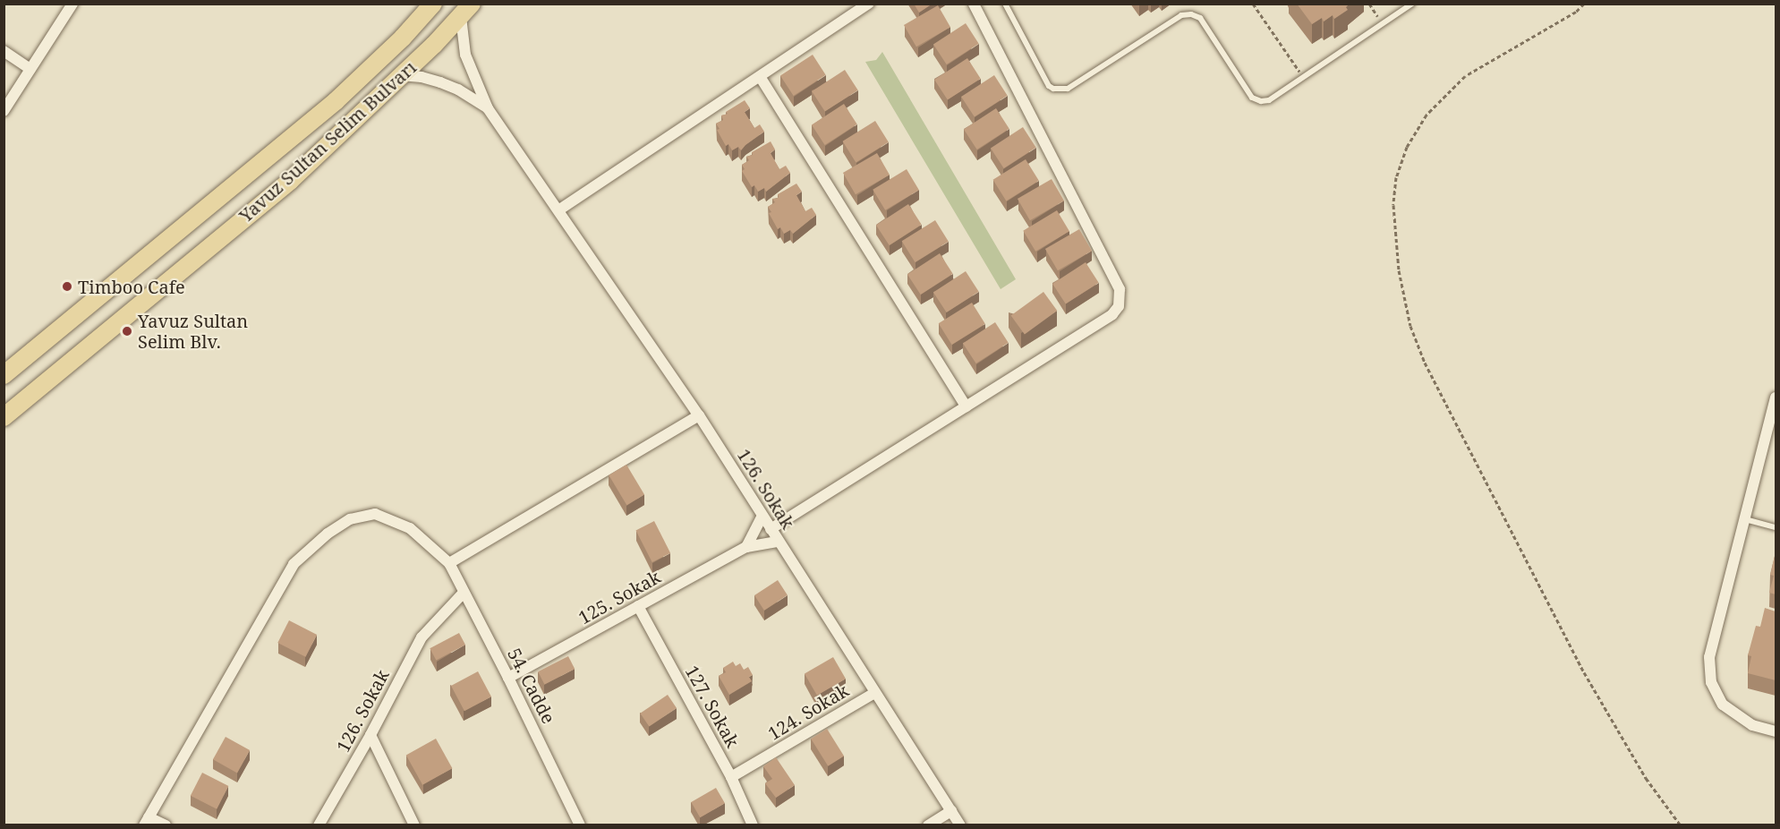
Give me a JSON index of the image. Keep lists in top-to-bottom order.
{
  "streets": {
    "main road": ["Yavuz Sultan Selim Bulvarı"],
    "street": [
      "126. Sokak",
      "125. Sokak",
      "54. Cadde",
      "127. Sokak",
      "124. Sokak"
    ]
  },
  "crossings": [
    ["126. Sokak", "125. Sokak"],
    ["126. Sokak", "54. Cadde"],
    ["126. Sokak", "124. Sokak"],
    ["125. Sokak", "54. Cadde"],
    ["125. Sokak", "127. Sokak"],
    ["127. Sokak", "124. Sokak"]
  ],
  "places": ["Timboo Cafe", "Yavuz Sultan Selim Blv."]
}
